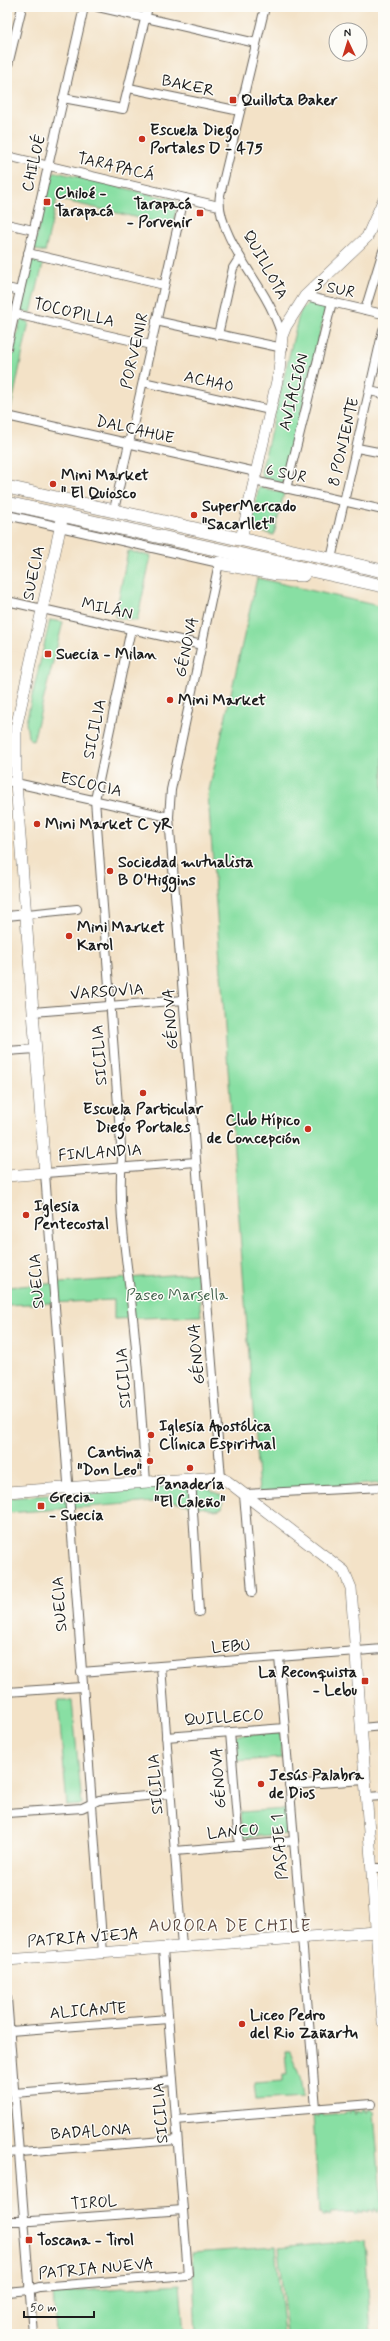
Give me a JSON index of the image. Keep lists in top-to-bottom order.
{
  "streets": {
    "street": [
      "BAKER",
      "CHILOÉ",
      "TARAPACÁ",
      "QUILLOTA",
      "3 SUR",
      "TOCOPILLA",
      "PORVENIR",
      "ACHAO",
      "AVIACIÓN",
      "DALCAHUE",
      "8 PONIENTE",
      "6 SUR",
      "SUECIA",
      "MILÁN",
      "GÉNOVA",
      "SICILIA",
      "ESCOCIA",
      "VARSOVIA",
      "FINLANDIA",
      "LEBU",
      "QUILLECO",
      "LANCO",
      "PASAJE 1",
      "PATRIA VIEJA",
      "ALICANTE",
      "BADALONA",
      "TIROL",
      "PATRIA NUEVA"
    ]
  },
  "crossings": [
    ["CHILOÉ", "TARAPACÁ"],
    ["CHILOÉ", "TOCOPILLA"],
    ["TARAPACÁ", "QUILLOTA"],
    ["TARAPACÁ", "PORVENIR"],
    ["QUILLOTA", "ACHAO"],
    ["QUILLOTA", "AVIACIÓN"],
    ["QUILLOTA", "DALCAHUE"],
    ["QUILLOTA", "6 SUR"],
    ["3 SUR", "AVIACIÓN"],
    ["TOCOPILLA", "PORVENIR"],
    ["PORVENIR", "ACHAO"],
    ["PORVENIR", "DALCAHUE"],
    ["AVIACIÓN", "6 SUR"],
    ["DALCAHUE", "6 SUR"],
    ["8 PONIENTE", "6 SUR"],
    ["SUECIA", "MILÁN"],
    ["SUECIA", "ESCOCIA"],
    ["SUECIA", "VARSOVIA"],
    ["SUECIA", "FINLANDIA"],
    ["SUECIA", "LEBU"],
    ["SUECIA", "PATRIA VIEJA"],
    ["MILÁN", "GÉNOVA"],
    ["MILÁN", "SICILIA"],
    ["GÉNOVA", "ESCOCIA"],
    ["GÉNOVA", "VARSOVIA"],
    ["GÉNOVA", "FINLANDIA"],
    ["GÉNOVA", "QUILLECO"],
    ["GÉNOVA", "LANCO"],
    ["SICILIA", "ESCOCIA"],
    ["SICILIA", "VARSOVIA"],
    ["SICILIA", "FINLANDIA"],
    ["SICILIA", "LEBU"],
    ["SICILIA", "QUILLECO"],
    ["SICILIA", "LANCO"],
    ["SICILIA", "PATRIA VIEJA"],
    ["SICILIA", "ALICANTE"],
    ["SICILIA", "BADALONA"],
    ["SICILIA", "TIROL"],
    ["SICILIA", "PATRIA NUEVA"],
    ["LEBU", "PASAJE 1"],
    ["QUILLECO", "PASAJE 1"],
    ["LANCO", "PASAJE 1"],
    ["PASAJE 1", "PATRIA VIEJA"]
  ],
  "districts": ["AURORA DE CHILE"],
  "parks": ["Paseo Marsella"],
  "places": {
    "transit": [
      "Quillota Baker",
      "Chiloé - Tarapacá",
      "Tarapacá - Porvenir",
      "Suecia - Milan",
      "Grecia - Suecia",
      "La Reconquista - Lebu",
      "Toscana - Tirol"
    ],
    "other": [
      "Escuela Diego Portales D - 475",
      "Mini Market \" El Quiosco",
      "SuperMercado \"Sacarllet\"",
      "Mini Market",
      "Mini Market C yR",
      "Sociedad mutualista B O'Higgins",
      "Mini Market Karol",
      "Escuela Particular Diego Portales",
      "Club Hípico de Concepción",
      "Iglesia Pentecostal",
      "Iglesia Apostólica Clínica Espiritual",
      "Cantina \"Don Leo\"",
      "Panadería \"El Caleño\"",
      "Jesús Palabra de Dios",
      "Liceo Pedro del Rio Zañartu"
    ]
  },
  "scale_bar": "50 m",
  "north": "top"
}
